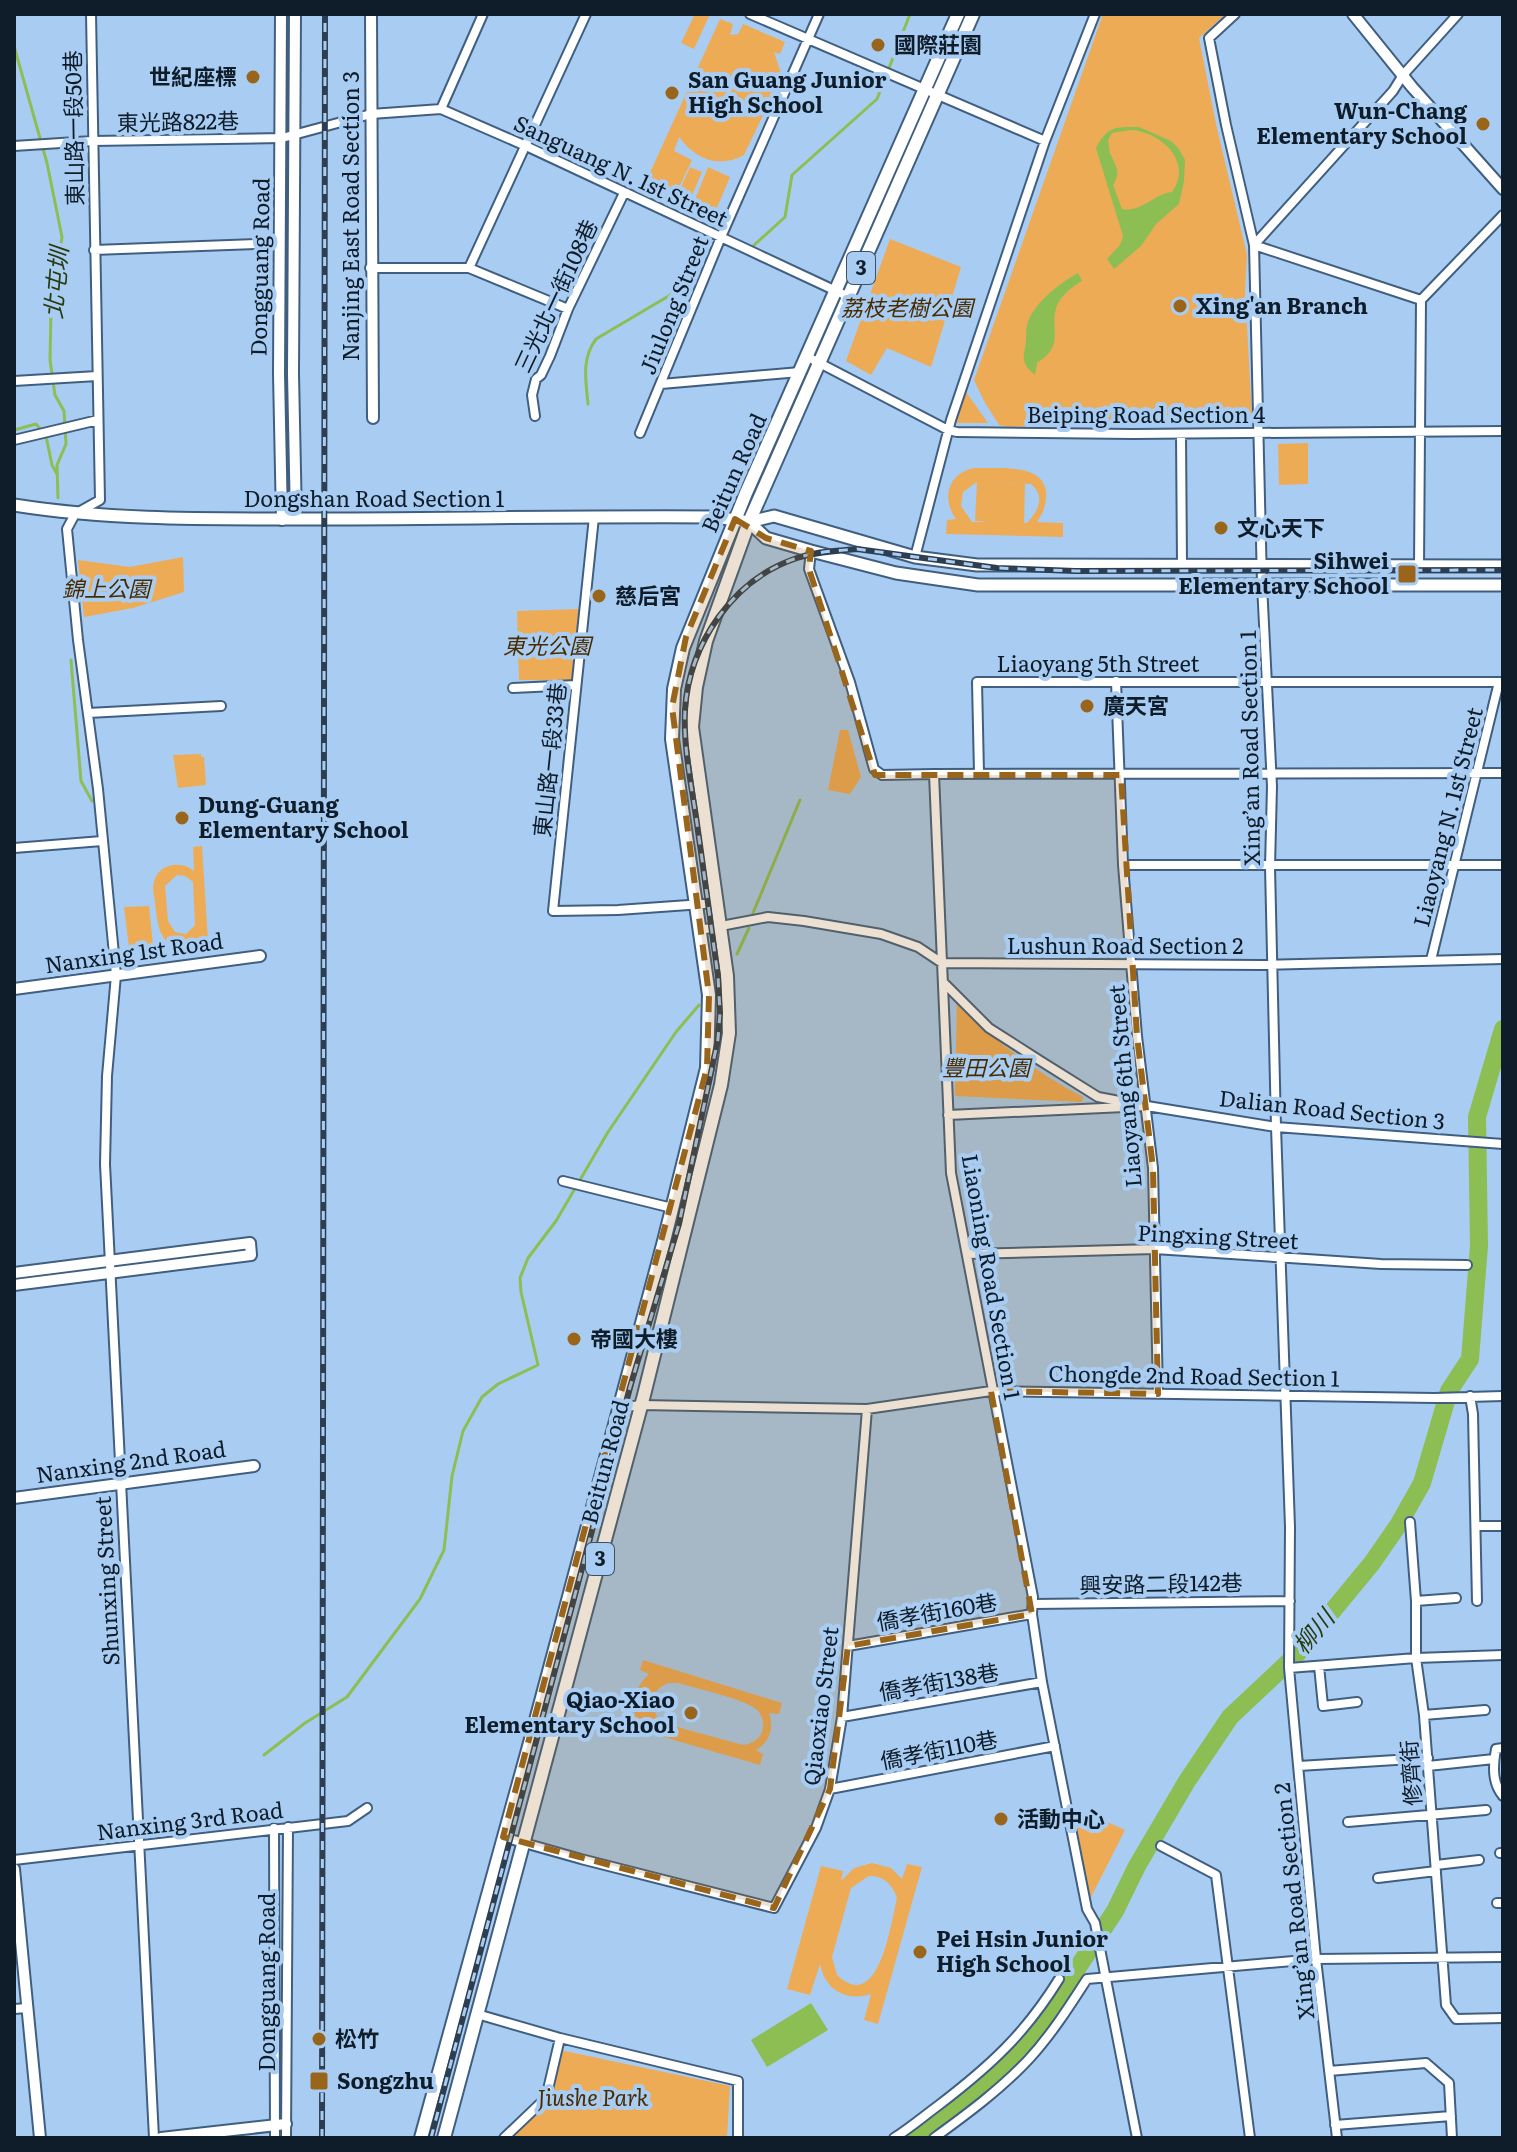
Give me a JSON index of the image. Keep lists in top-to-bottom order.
{
  "streets": {
    "main road": ["3", "Beitun Road", "Dongshan Road Section 1"],
    "street": [
      "東光路822巷",
      "東山路一段50巷",
      "Sanguang N. 1st Street",
      "Nanjing East Road Section 3",
      "Dongguang Road",
      "三光北一街108巷",
      "Jiulong Street",
      "Beiping Road Section 4",
      "Liaoyang 5th Street",
      "Xing’an Road Section 1",
      "東山路一段33巷",
      "Liaoyang N. 1st Street",
      "Lushun Road Section 2",
      "Nanxing 1st Road",
      "Liaoyang 6th Street",
      "Dalian Road Section 3",
      "Pingxing Street",
      "Liaoning Road Section 1",
      "Chongde 2nd Road Section 1",
      "Nanxing 2nd Road",
      "Shunxing Street",
      "興安路二段142巷",
      "僑孝街160巷",
      "僑孝街138巷",
      "Qiaoxiao Street",
      "僑孝街110巷",
      "修齊街",
      "Nanxing 3rd Road",
      "Xing’an Road Section 2"
    ]
  },
  "crossings": [
    ["東光路822巷", "東山路一段50巷"],
    ["東光路822巷", "Sanguang N. 1st Street"],
    ["東光路822巷", "Dongguang Road"],
    ["東山路一段50巷", "Dongshan Road Section 1"],
    ["東山路一段50巷", "Shunxing Street"],
    ["Sanguang N. 1st Street", "Nanjing East Road Section 3"],
    ["Sanguang N. 1st Street", "Dongguang Road"],
    ["Sanguang N. 1st Street", "三光北一街108巷"],
    ["Sanguang N. 1st Street", "Jiulong Street"],
    ["Sanguang N. 1st Street", "Beitun Road"],
    ["Dongguang Road", "Dongshan Road Section 1"],
    ["Dongguang Road", "Nanxing 3rd Road"],
    ["Beiping Road Section 4", "Beitun Road"],
    ["Beiping Road Section 4", "Xing’an Road Section 1"],
    ["Beitun Road", "Dongshan Road Section 1"],
    ["Beitun Road", "東山路一段33巷"],
    ["Beitun Road", "Lushun Road Section 2"],
    ["Beitun Road", "Chongde 2nd Road Section 1"],
    ["Beitun Road", "Qiaoxiao Street"],
    ["Dongshan Road Section 1", "東山路一段33巷"],
    ["Dongshan Road Section 1", "Shunxing Street"],
    ["Liaoyang 5th Street", "Xing’an Road Section 1"],
    ["Liaoyang 5th Street", "Liaoyang N. 1st Street"],
    ["Liaoyang 5th Street", "Liaoyang 6th Street"],
    ["Xing’an Road Section 1", "Lushun Road Section 2"],
    ["Xing’an Road Section 1", "Dalian Road Section 3"],
    ["Liaoyang N. 1st Street", "Lushun Road Section 2"],
    ["Lushun Road Section 2", "Liaoyang 6th Street"],
    ["Lushun Road Section 2", "Liaoning Road Section 1"],
    ["Nanxing 1st Road", "Shunxing Street"],
    ["Liaoyang 6th Street", "Dalian Road Section 3"],
    ["Liaoyang 6th Street", "Pingxing Street"],
    ["Liaoyang 6th Street", "Chongde 2nd Road Section 1"],
    ["Dalian Road Section 3", "Liaoning Road Section 1"],
    ["Pingxing Street", "Liaoning Road Section 1"],
    ["Liaoning Road Section 1", "Chongde 2nd Road Section 1"],
    ["Liaoning Road Section 1", "興安路二段142巷"],
    ["Liaoning Road Section 1", "僑孝街160巷"],
    ["Liaoning Road Section 1", "僑孝街138巷"],
    ["Liaoning Road Section 1", "僑孝街110巷"],
    ["Chongde 2nd Road Section 1", "Qiaoxiao Street"],
    ["Nanxing 2nd Road", "Shunxing Street"],
    ["Shunxing Street", "Nanxing 3rd Road"],
    ["興安路二段142巷", "僑孝街160巷"],
    ["興安路二段142巷", "Xing’an Road Section 2"],
    ["僑孝街160巷", "Qiaoxiao Street"],
    ["僑孝街138巷", "Qiaoxiao Street"],
    ["Qiaoxiao Street", "僑孝街110巷"]
  ],
  "water": ["北屯圳", "柳川"],
  "parks": [
    "荔枝老樹公園",
    "錦上公園",
    "東光公園",
    "豐田公園",
    "Jiushe Park"
  ],
  "places": {
    "other": [
      "國際莊園",
      "世紀座標",
      "San Guang Junior High School",
      "Wun-Chang Elementary School",
      "Xing'an Branch",
      "文心天下",
      "慈后宮",
      "廣天宮",
      "Dung-Guang Elementary School",
      "帝國大樓",
      "Qiao-Xiao Elementary School",
      "活動中心",
      "Pei Hsin Junior High School",
      "松竹"
    ],
    "transit": ["Sihwei Elementary School", "Songzhu"]
  }
}
